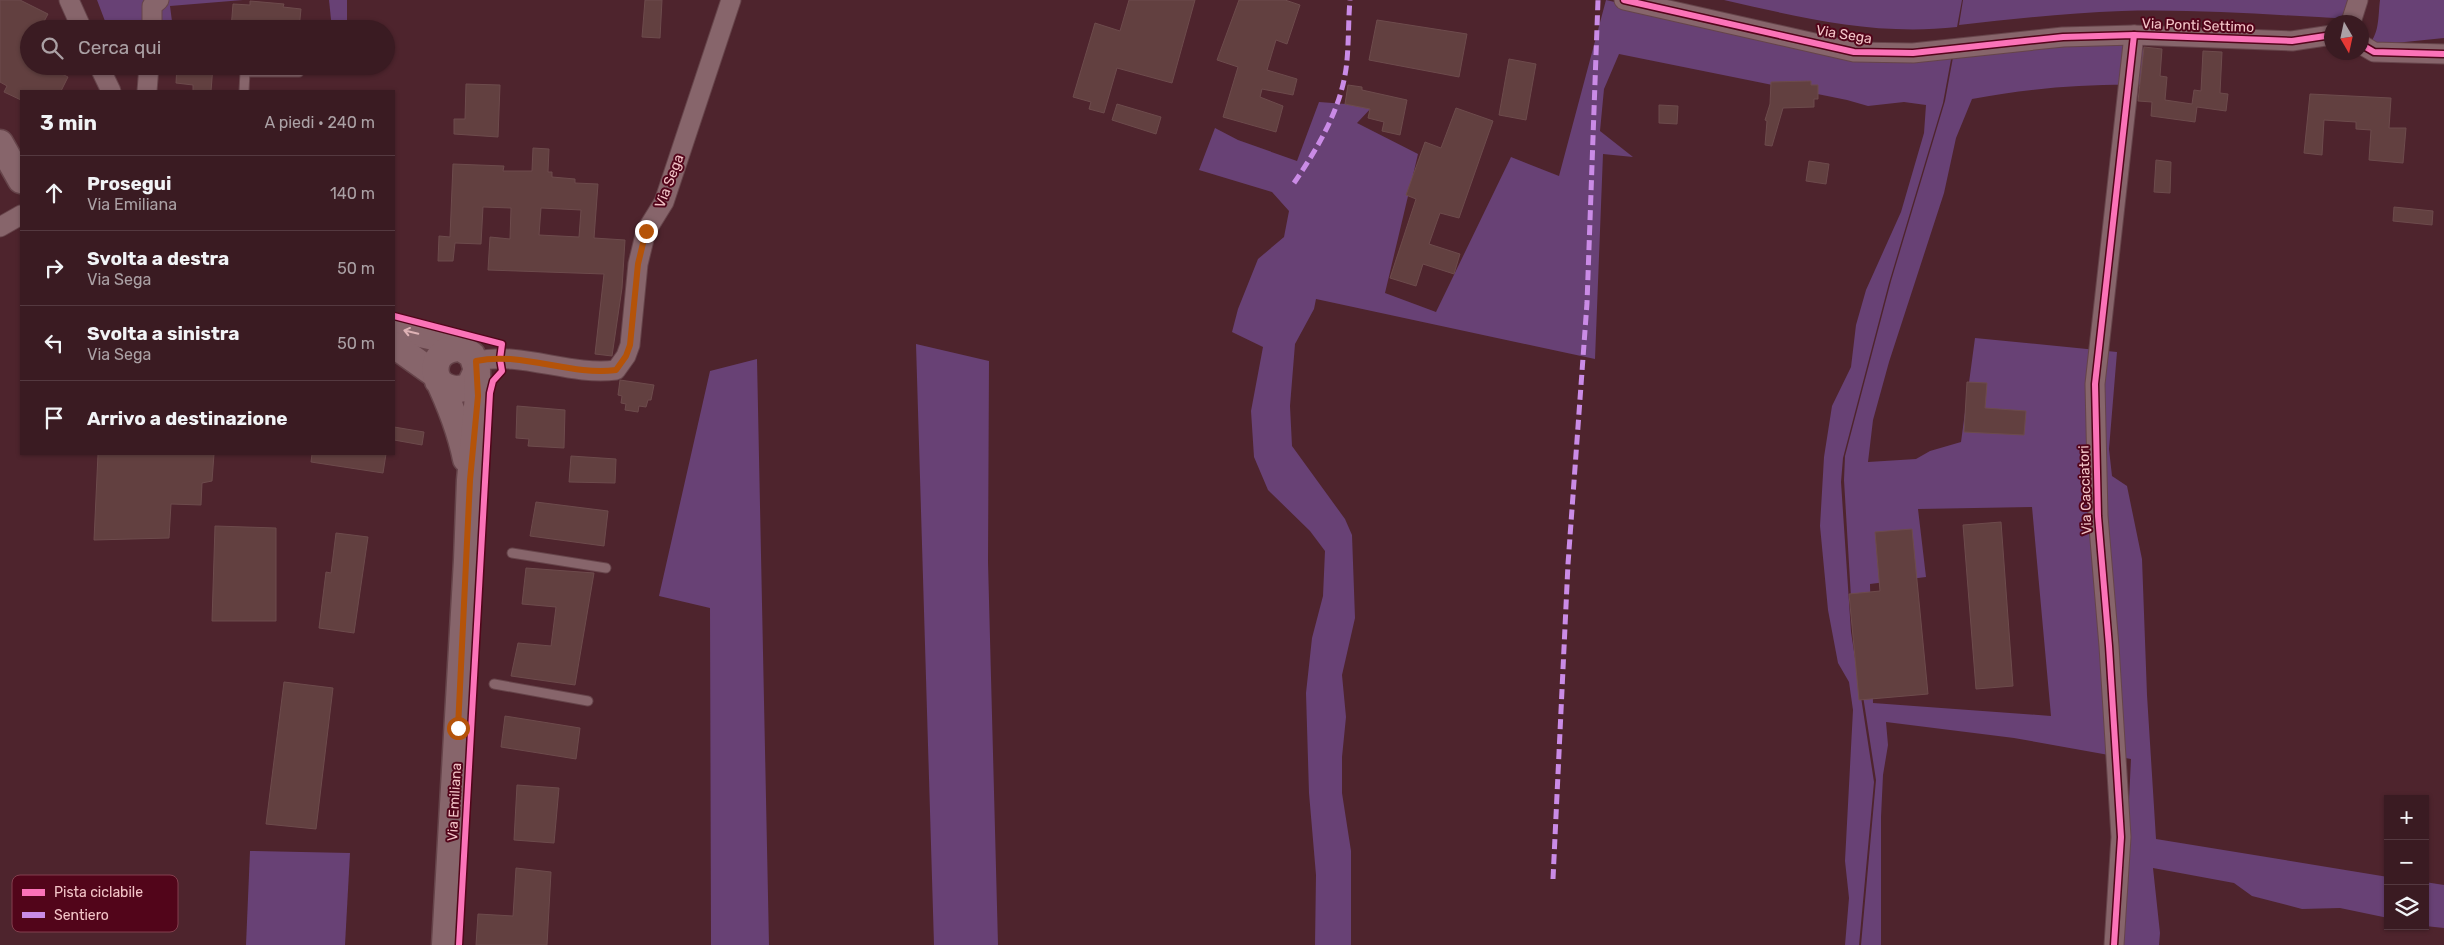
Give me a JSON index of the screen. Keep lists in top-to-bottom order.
{
  "streets": {
    "main road": ["Via Emiliana"],
    "street": ["Via Ponti Settimo", "Via Sega", "Via Cacciatori"]
  },
  "crossings": [
    ["Via Ponti Settimo", "Via Sega"],
    ["Via Ponti Settimo", "Via Cacciatori"],
    ["Via Sega", "Via Emiliana"]
  ],
  "legend": ["Pista ciclabile", "Sentiero"],
  "north": "bottom",
  "page": {
    "search": "Cerca qui",
    "heading": ["3 min", "A piedi · 240 m"],
    "list": [
      ["Prosegui", "Via Emiliana", "140 m"],
      ["Svolta a destra", "Via Sega", "50 m"],
      ["Svolta a sinistra", "Via Sega", "50 m"],
      "Arrivo a destinazione"
    ],
    "map_buttons": ["+", "−"]
  }
}
